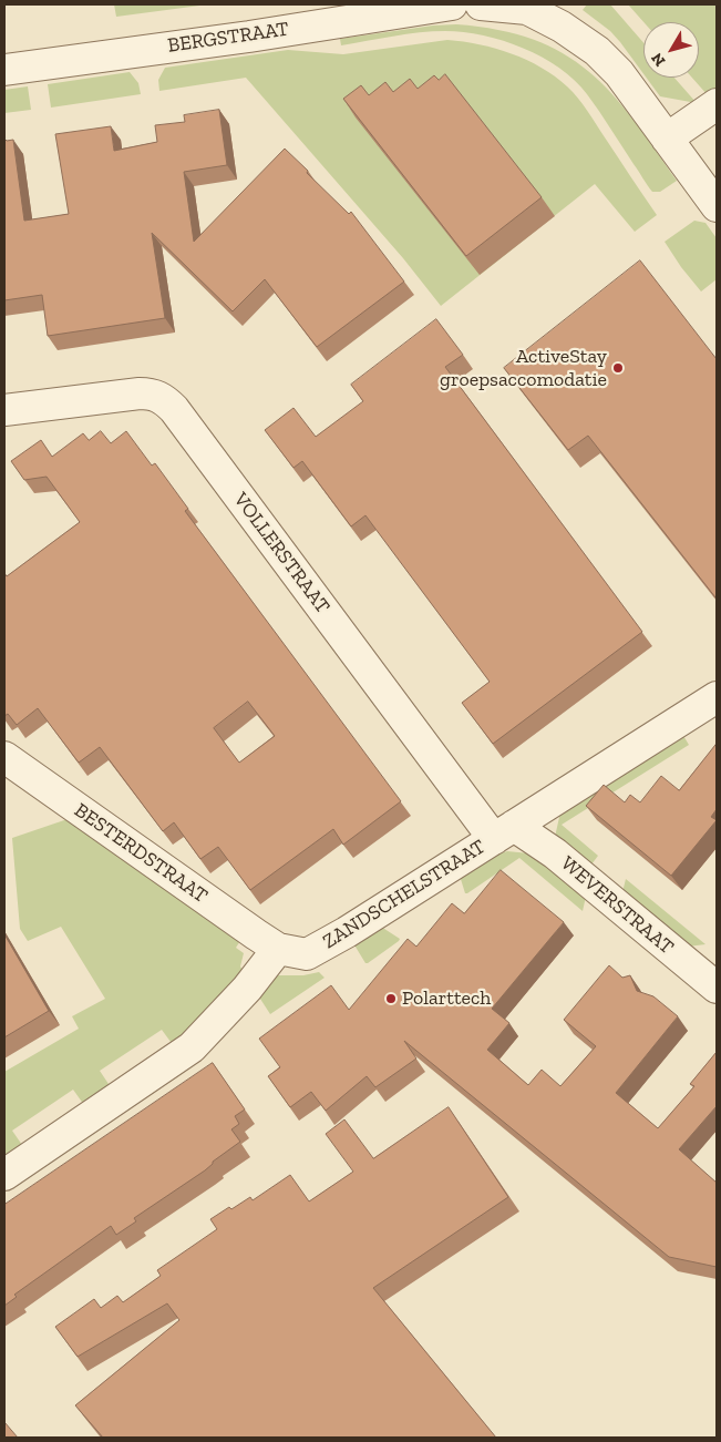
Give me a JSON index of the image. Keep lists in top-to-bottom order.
{
  "streets": {
    "street": [
      "BERGSTRAAT",
      "VOLLERSTRAAT",
      "BESTERDSTRAAT",
      "ZANDSCHELSTRAAT",
      "WEVERSTRAAT"
    ]
  },
  "crossings": [
    ["VOLLERSTRAAT", "ZANDSCHELSTRAAT"],
    ["VOLLERSTRAAT", "WEVERSTRAAT"],
    ["BESTERDSTRAAT", "ZANDSCHELSTRAAT"],
    ["ZANDSCHELSTRAAT", "WEVERSTRAAT"]
  ],
  "places": ["ActiveStay groepsaccomodatie", "Polarttech"],
  "north": "bottom left"
}
